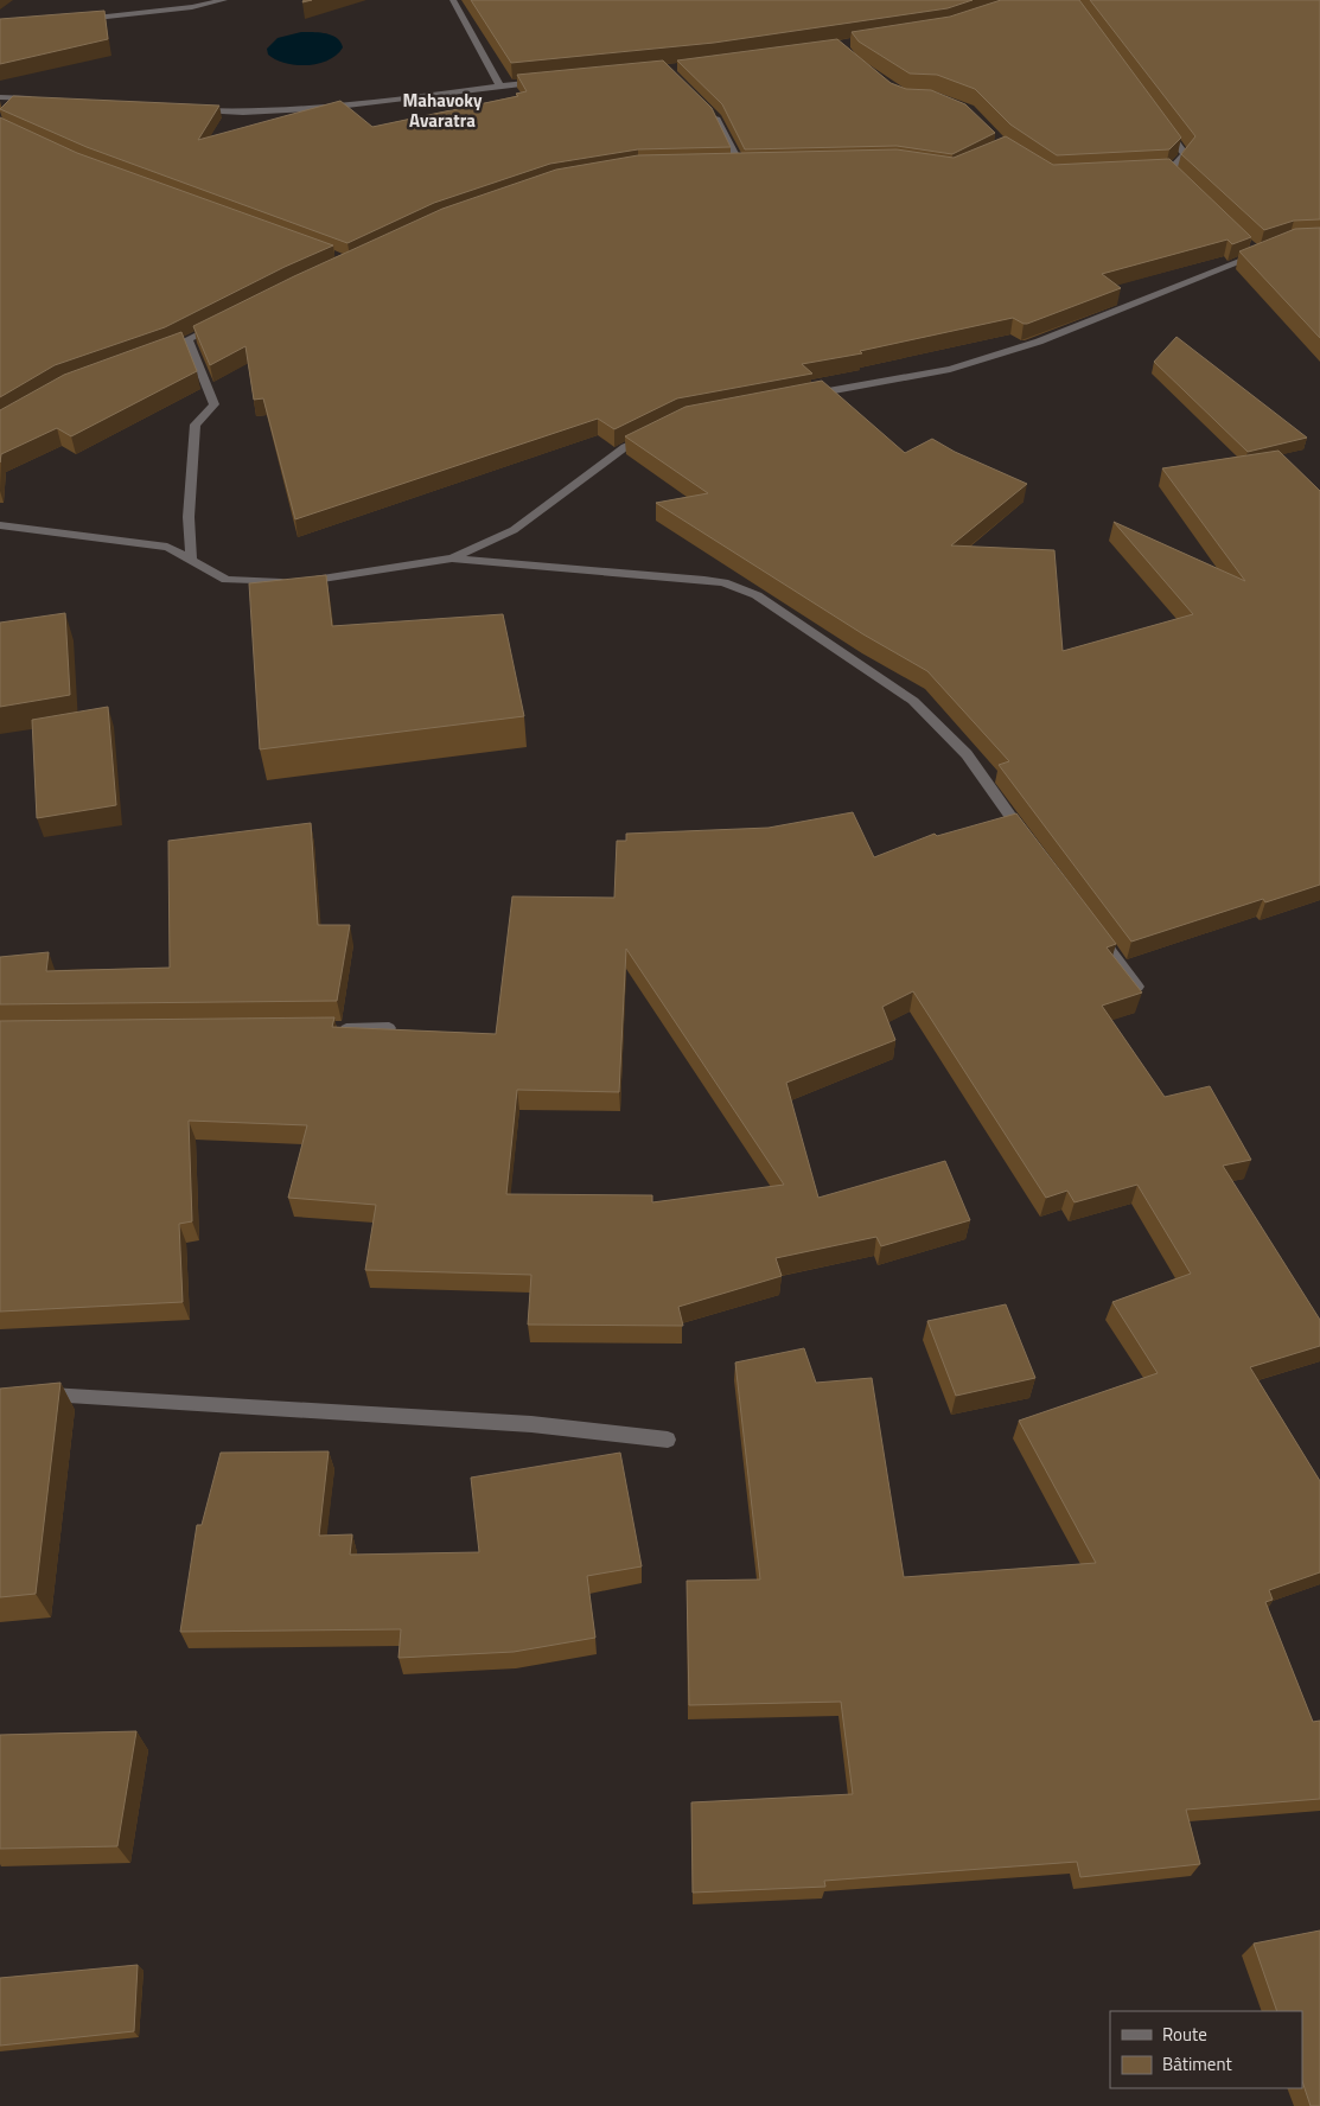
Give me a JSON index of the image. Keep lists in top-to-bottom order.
{
  "districts": ["Mahavoky Avaratra"],
  "legend": ["Route", "Bâtiment"]
}
